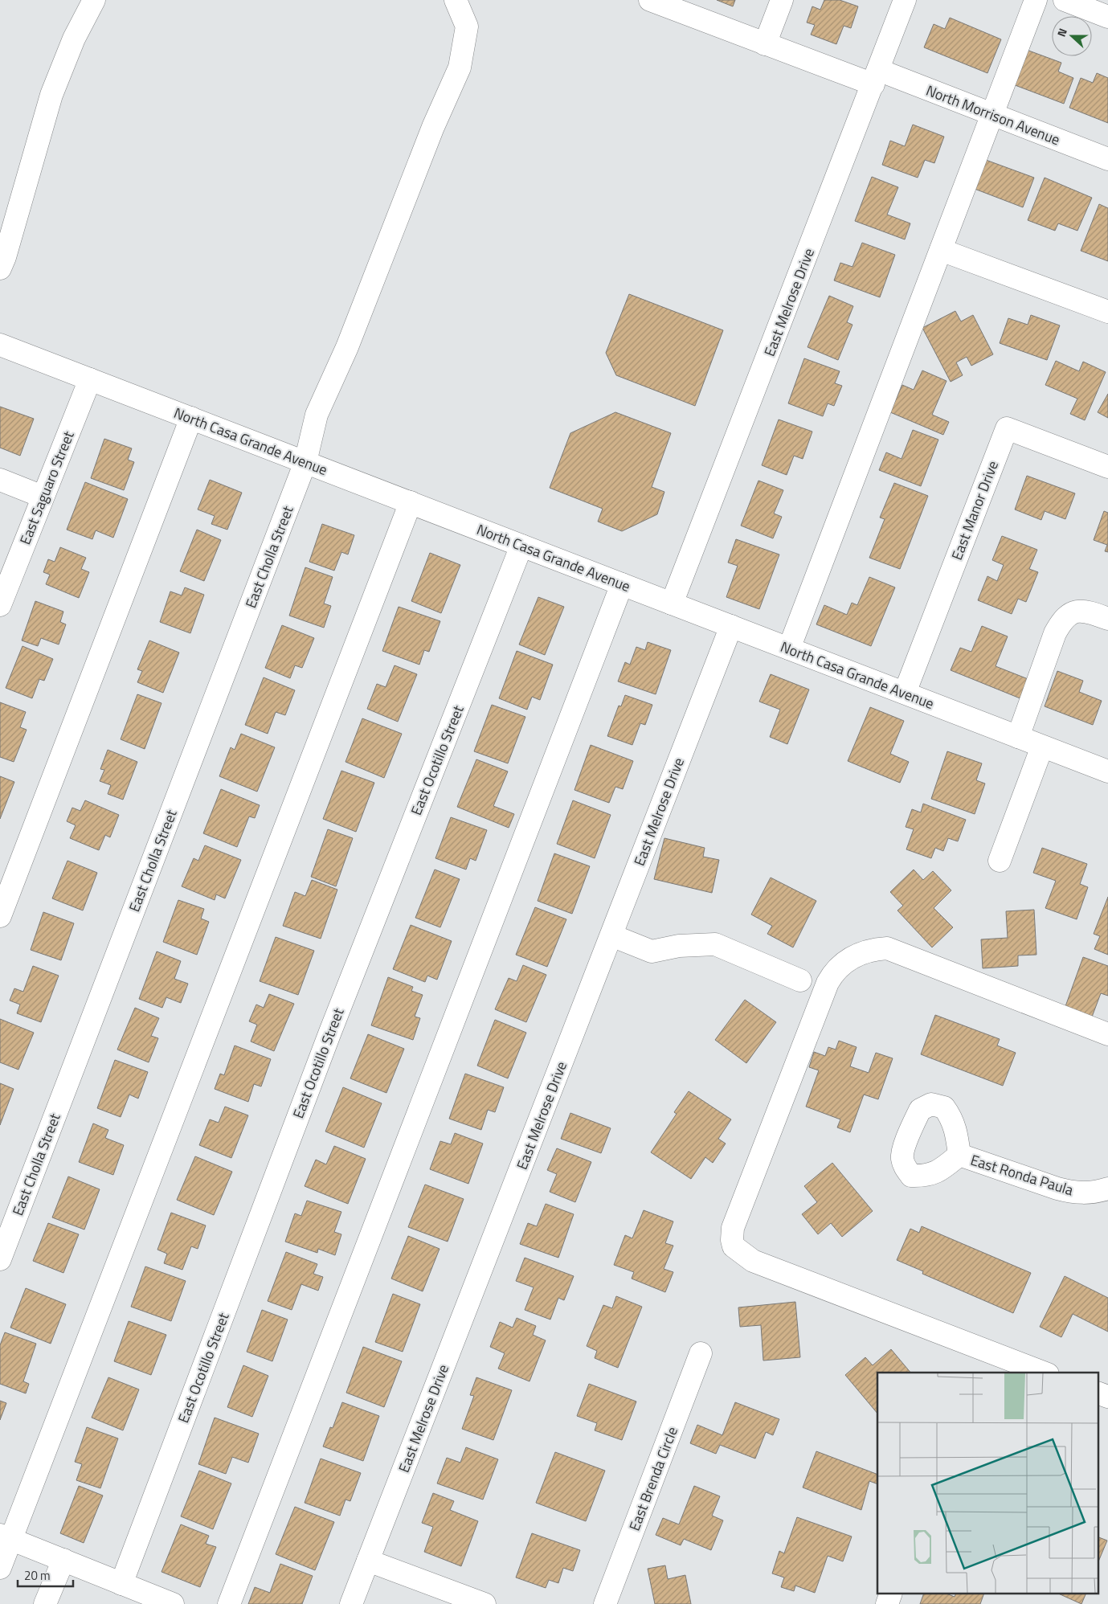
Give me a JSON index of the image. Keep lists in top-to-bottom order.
{
  "streets": {
    "street": [
      "North Morrison Avenue",
      "East Melrose Drive",
      "North Casa Grande Avenue",
      "East Saguaro Street",
      "East Manor Drive",
      "East Cholla Street",
      "East Ocotillo Street",
      "East Ronda Paula",
      "East Brenda Circle"
    ]
  },
  "crossings": [
    ["North Morrison Avenue", "East Melrose Drive"],
    ["East Melrose Drive", "North Casa Grande Avenue"],
    ["North Casa Grande Avenue", "East Saguaro Street"],
    ["North Casa Grande Avenue", "East Manor Drive"],
    ["North Casa Grande Avenue", "East Cholla Street"],
    ["North Casa Grande Avenue", "East Ocotillo Street"]
  ],
  "scale_bar": "20 m",
  "north": "left"
}
